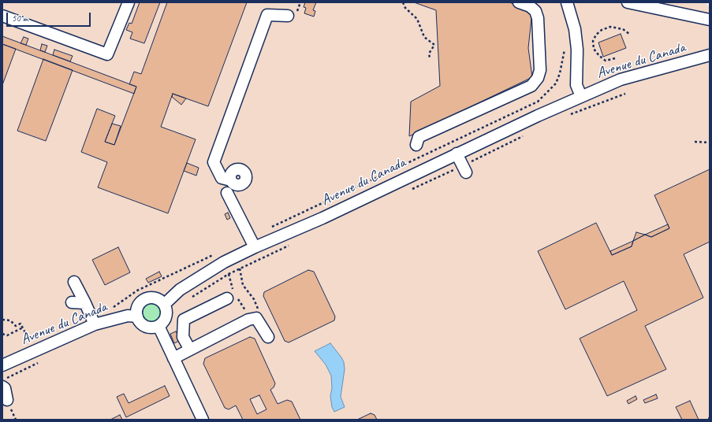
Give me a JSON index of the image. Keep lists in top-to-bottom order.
{
  "streets": {
    "street": ["Avenue du Canada"]
  },
  "scale_bar": "50 m"
}
